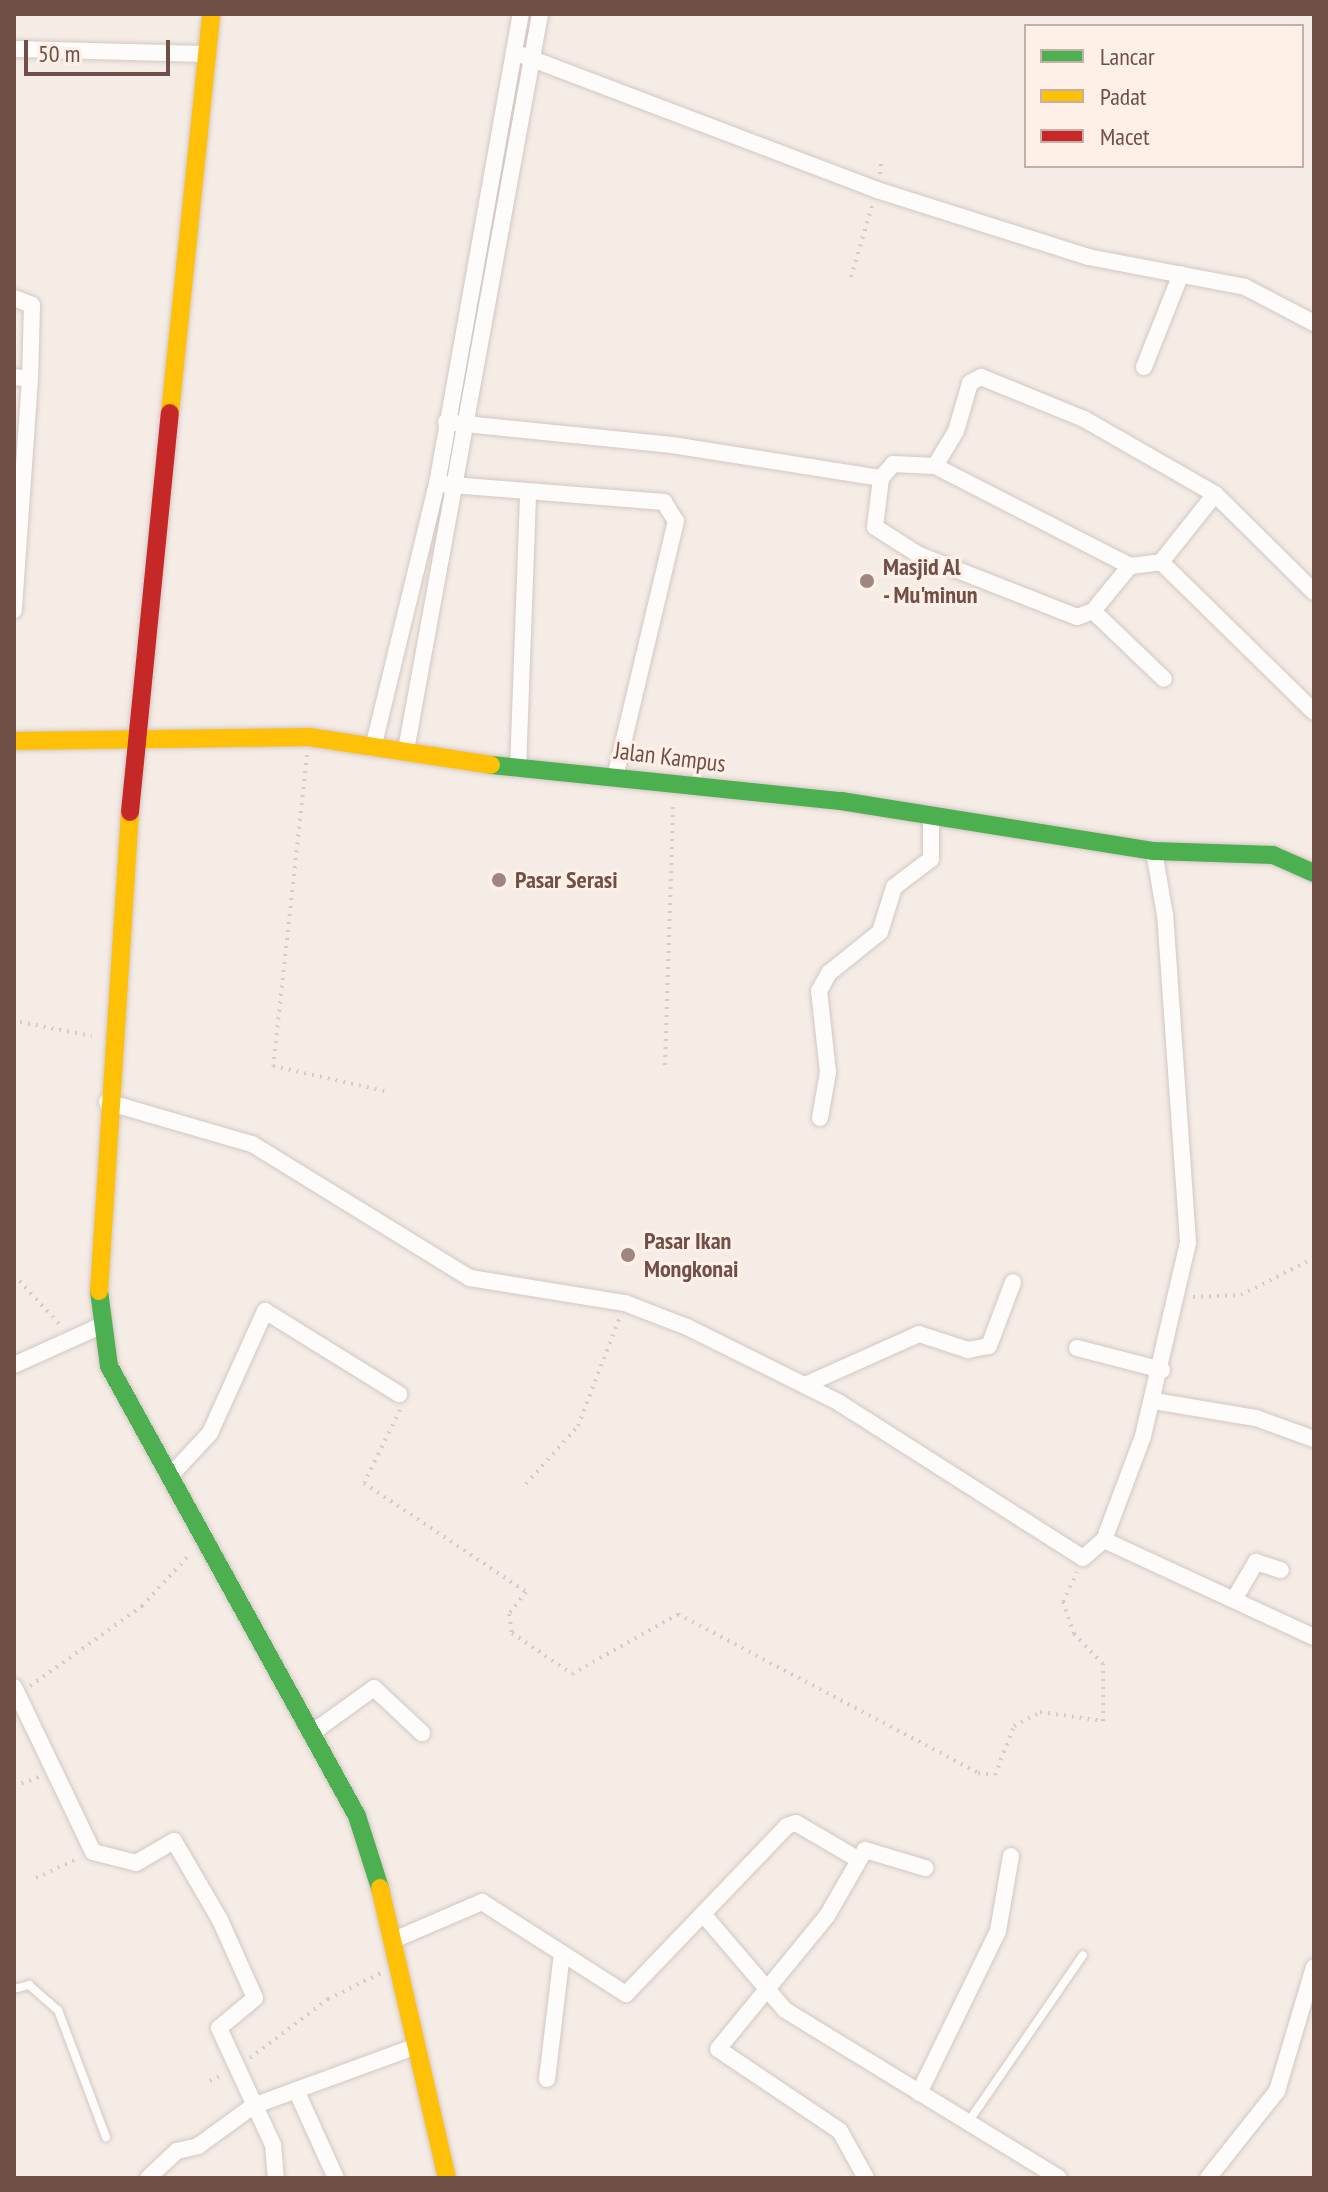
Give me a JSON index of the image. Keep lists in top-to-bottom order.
{
  "streets": {
    "street": ["Jalan Kampus"]
  },
  "places": ["Masjid Al - Mu'minun", "Pasar Serasi", "Pasar Ikan Mongkonai"],
  "legend": ["Lancar", "Padat", "Macet"],
  "scale_bar": "50 m"
}
